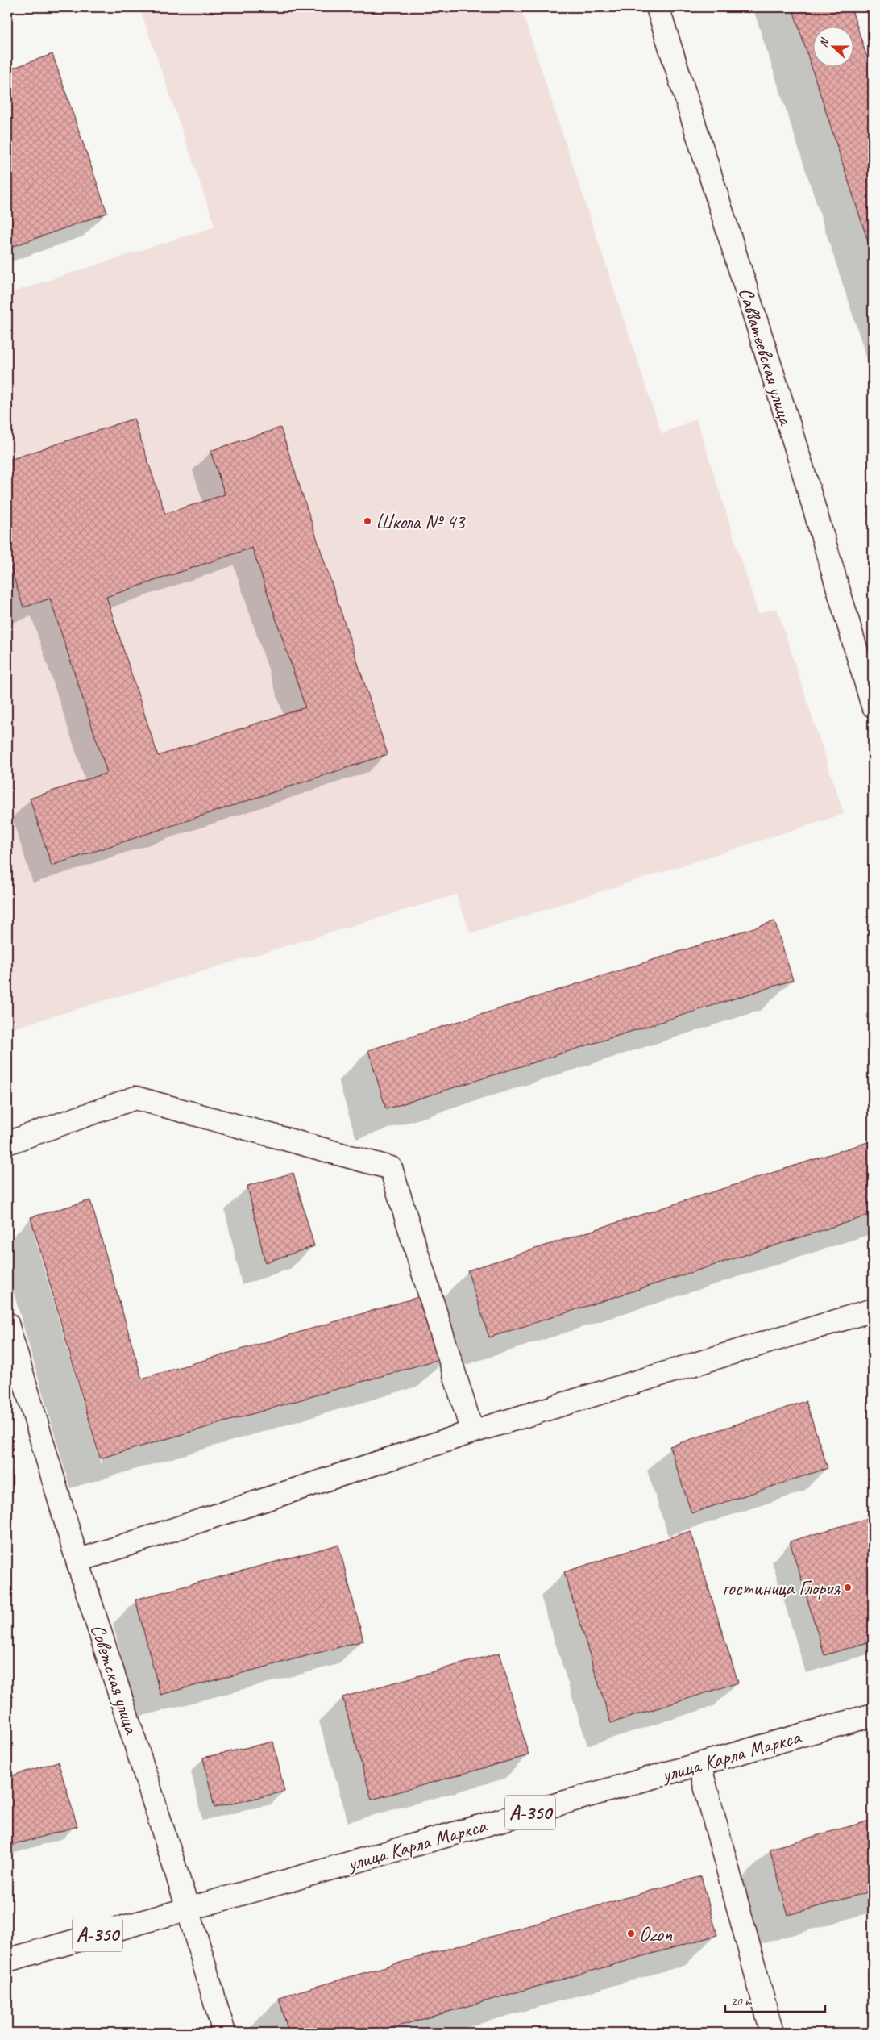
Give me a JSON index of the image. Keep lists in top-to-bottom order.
{
  "streets": {
    "main road": [
      "Савватеевская улица",
      "Советская улица",
      "улица Карла Маркса",
      "А-350"
    ]
  },
  "crossings": [
    ["Советская улица", "улица Карла Маркса"]
  ],
  "places": ["Школа № 43", "гостиница Глория", "Ozon"],
  "scale_bar": "20 m",
  "north": "left"
}
